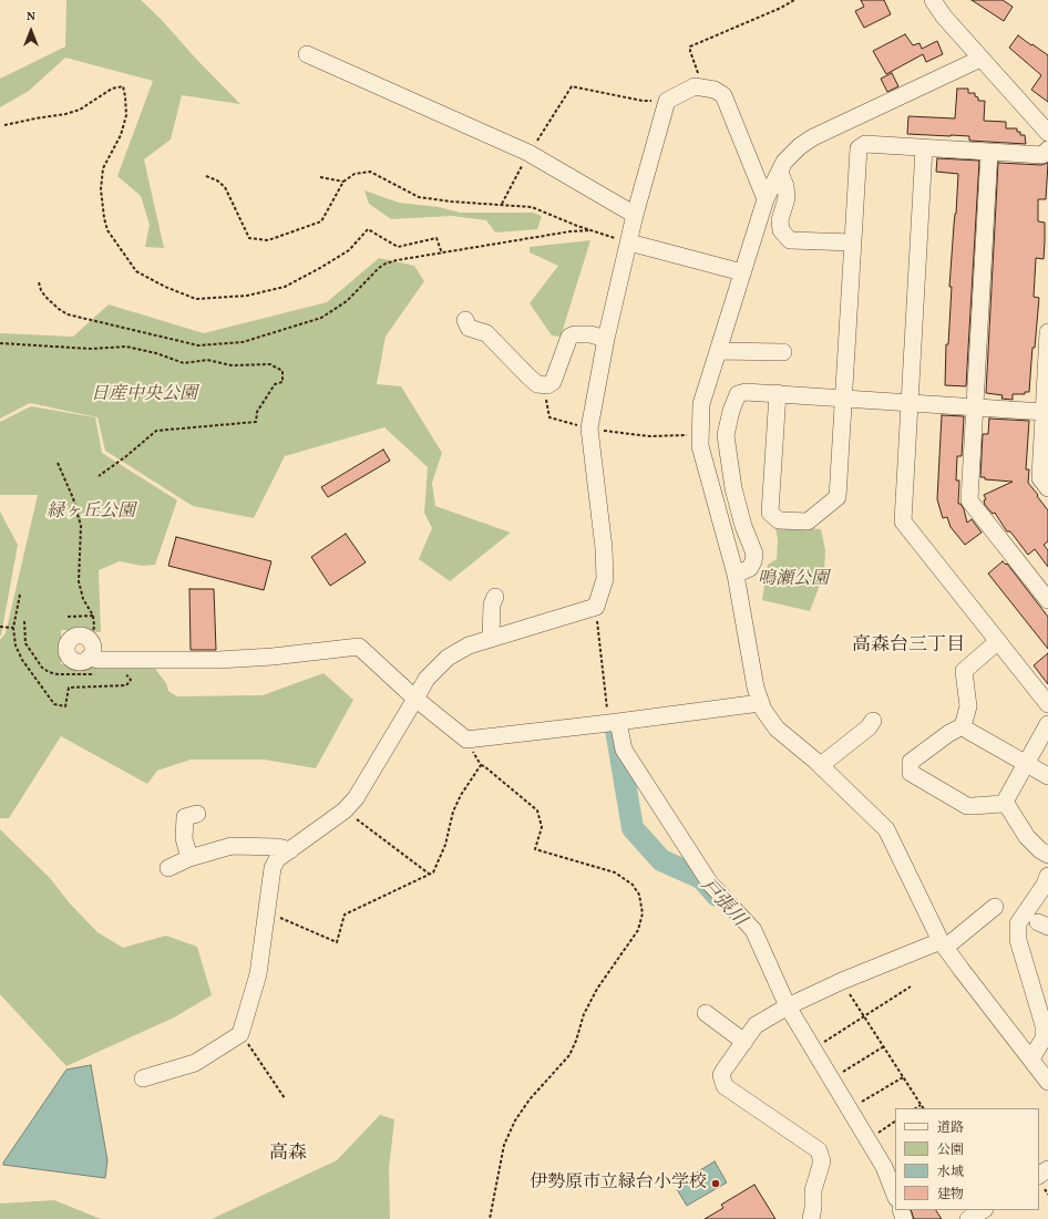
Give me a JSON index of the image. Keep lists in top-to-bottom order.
{
  "districts": ["高森台三丁目", "高森"],
  "water": ["戸張川"],
  "parks": ["日産中央公園", "緑ヶ丘公園", "鳴瀬公園"],
  "places": ["伊勢原市立緑台小学校"],
  "legend": [
    "道路",
    "公園",
    "水域",
    "建物"
  ],
  "north": "top"
}
